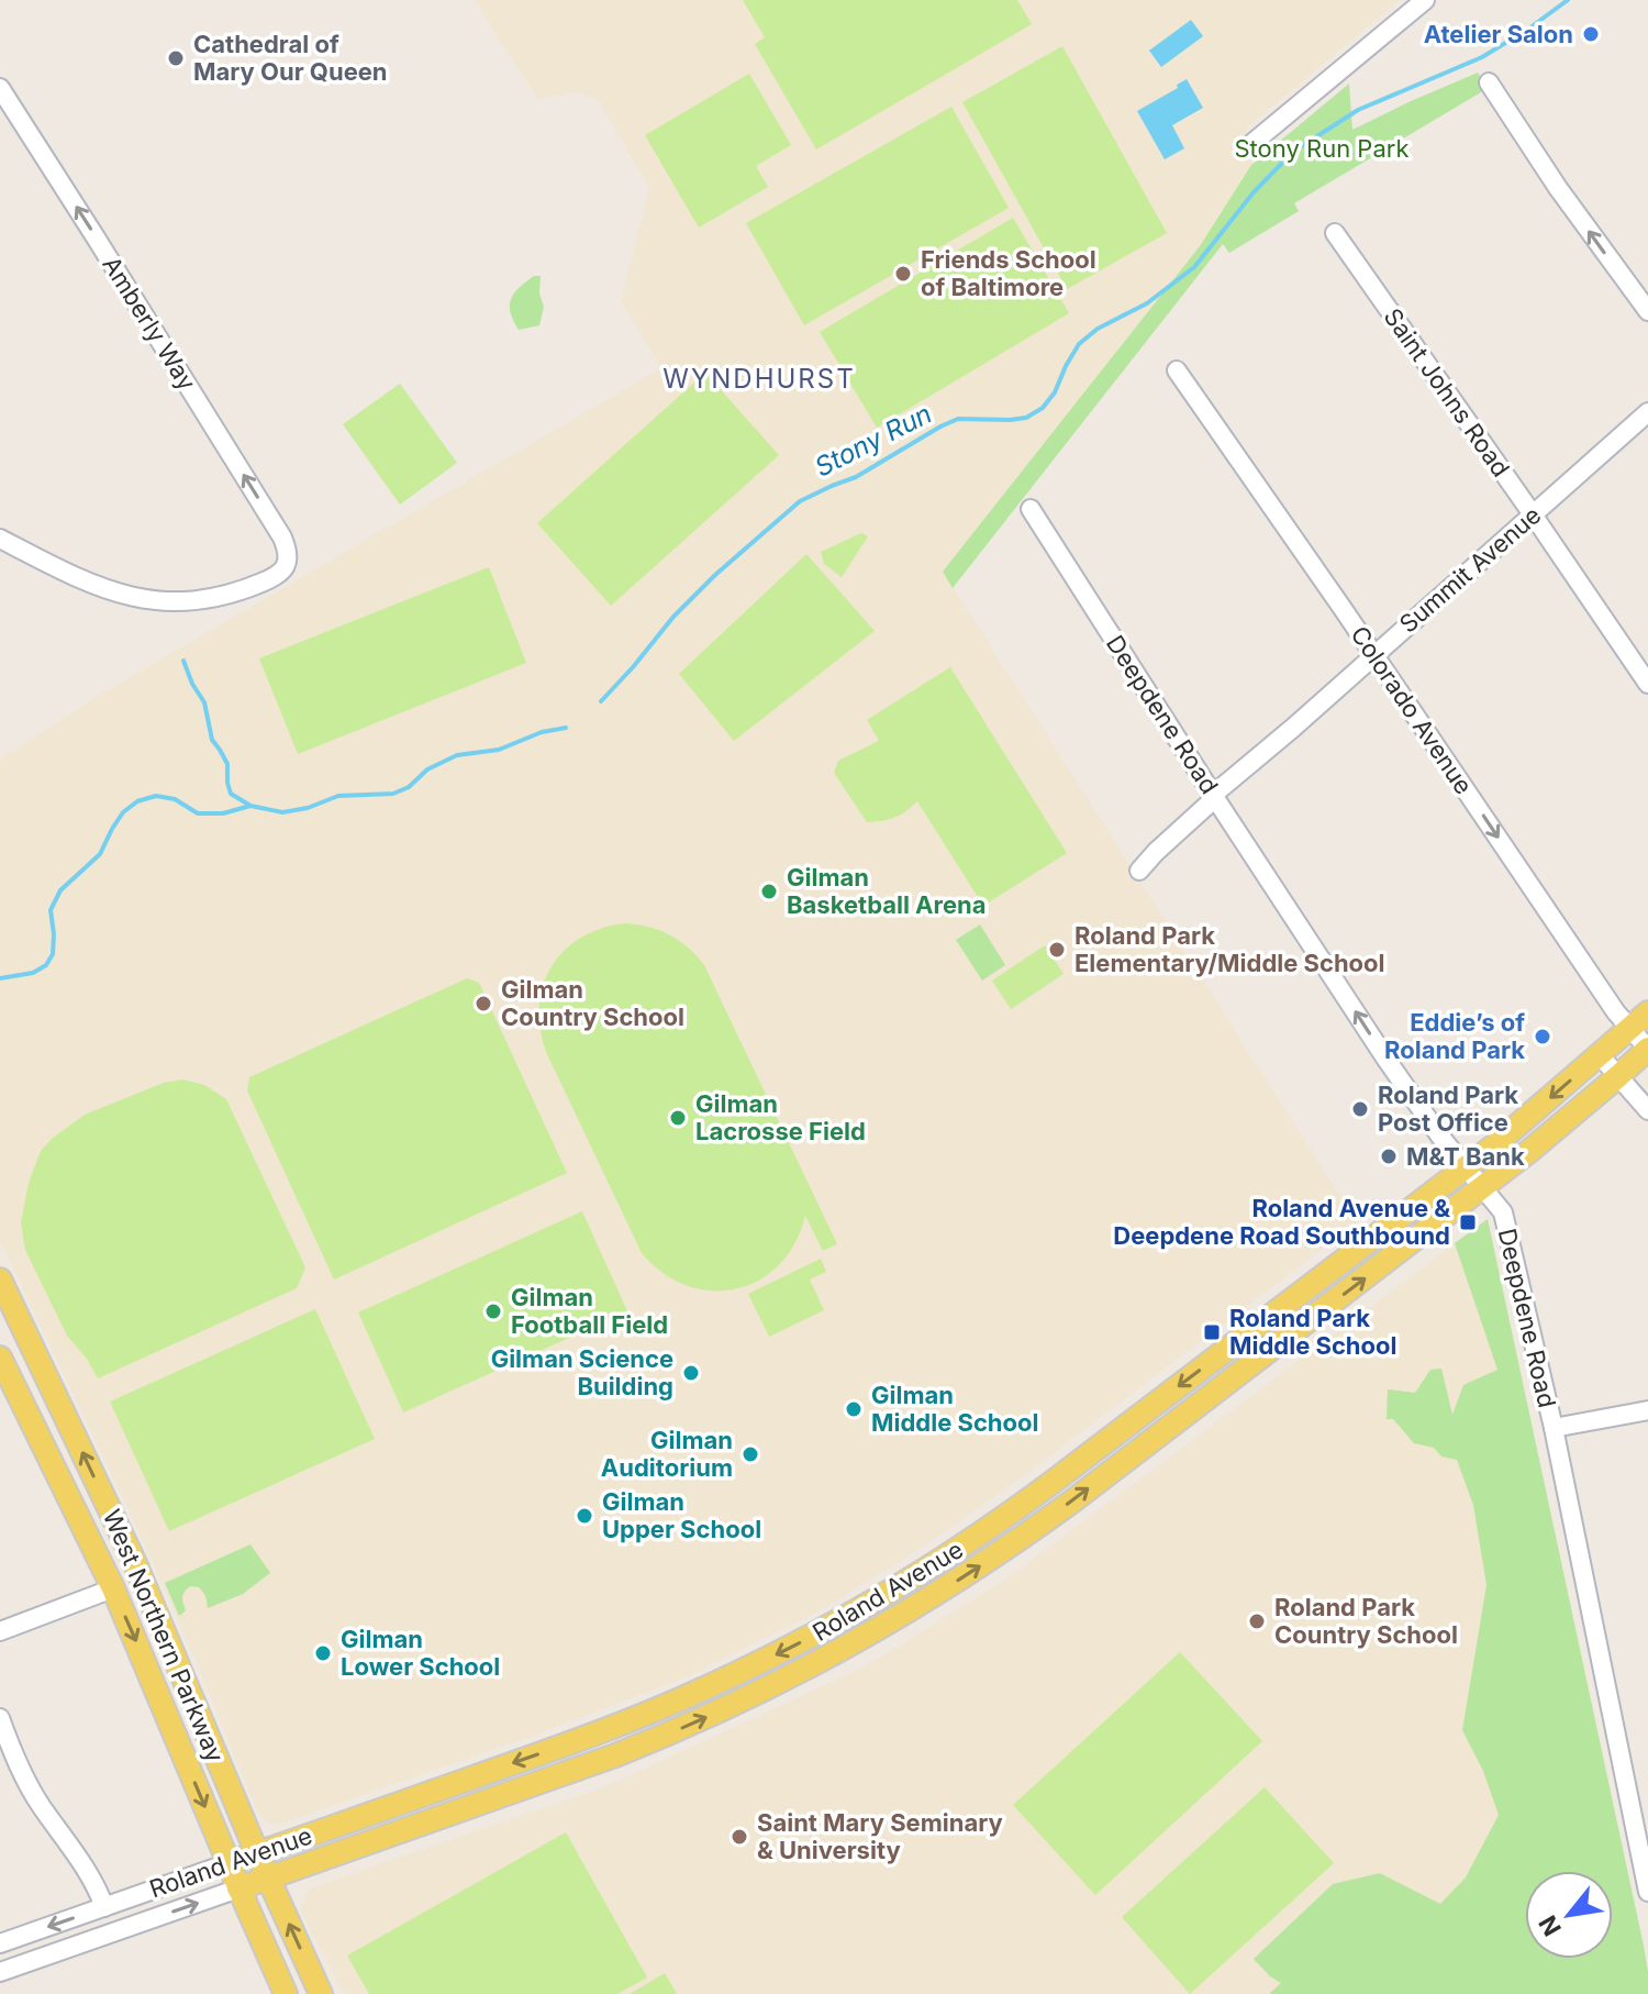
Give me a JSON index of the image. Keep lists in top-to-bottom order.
{
  "streets": {
    "main road": ["Roland Avenue", "West Northern Parkway"],
    "street": [
      "Amberly Way",
      "Saint Johns Road",
      "Summit Avenue",
      "Colorado Avenue",
      "Deepdene Road"
    ]
  },
  "crossings": [
    ["Saint Johns Road", "Summit Avenue"],
    ["Summit Avenue", "Colorado Avenue"],
    ["Summit Avenue", "Deepdene Road"],
    ["Colorado Avenue", "Roland Avenue"],
    ["Deepdene Road", "Roland Avenue"],
    ["Roland Avenue", "West Northern Parkway"]
  ],
  "one_way": ["Colorado Avenue"],
  "districts": ["WYNDHURST"],
  "water": ["Stony Run"],
  "parks": ["Stony Run Park"],
  "places": {
    "other": [
      "Atelier Salon",
      "Cathedral of Mary Our Queen",
      "Friends School of Baltimore",
      "Gilman Basketball Arena",
      "Roland Park Elementary/Middle School",
      "Gilman Country School",
      "Eddie’s of Roland Park",
      "Roland Park Post Office",
      "Gilman Lacrosse Field",
      "M&T Bank",
      "Gilman Football Field",
      "Gilman Science Building",
      "Gilman Middle School",
      "Gilman Auditorium",
      "Gilman Upper School",
      "Roland Park Country School",
      "Gilman Lower School",
      "Saint Mary Seminary & University"
    ],
    "transit": ["Roland Avenue & Deepdene Road Southbound", "Roland Park Middle School"]
  },
  "north": "bottom left"
}
